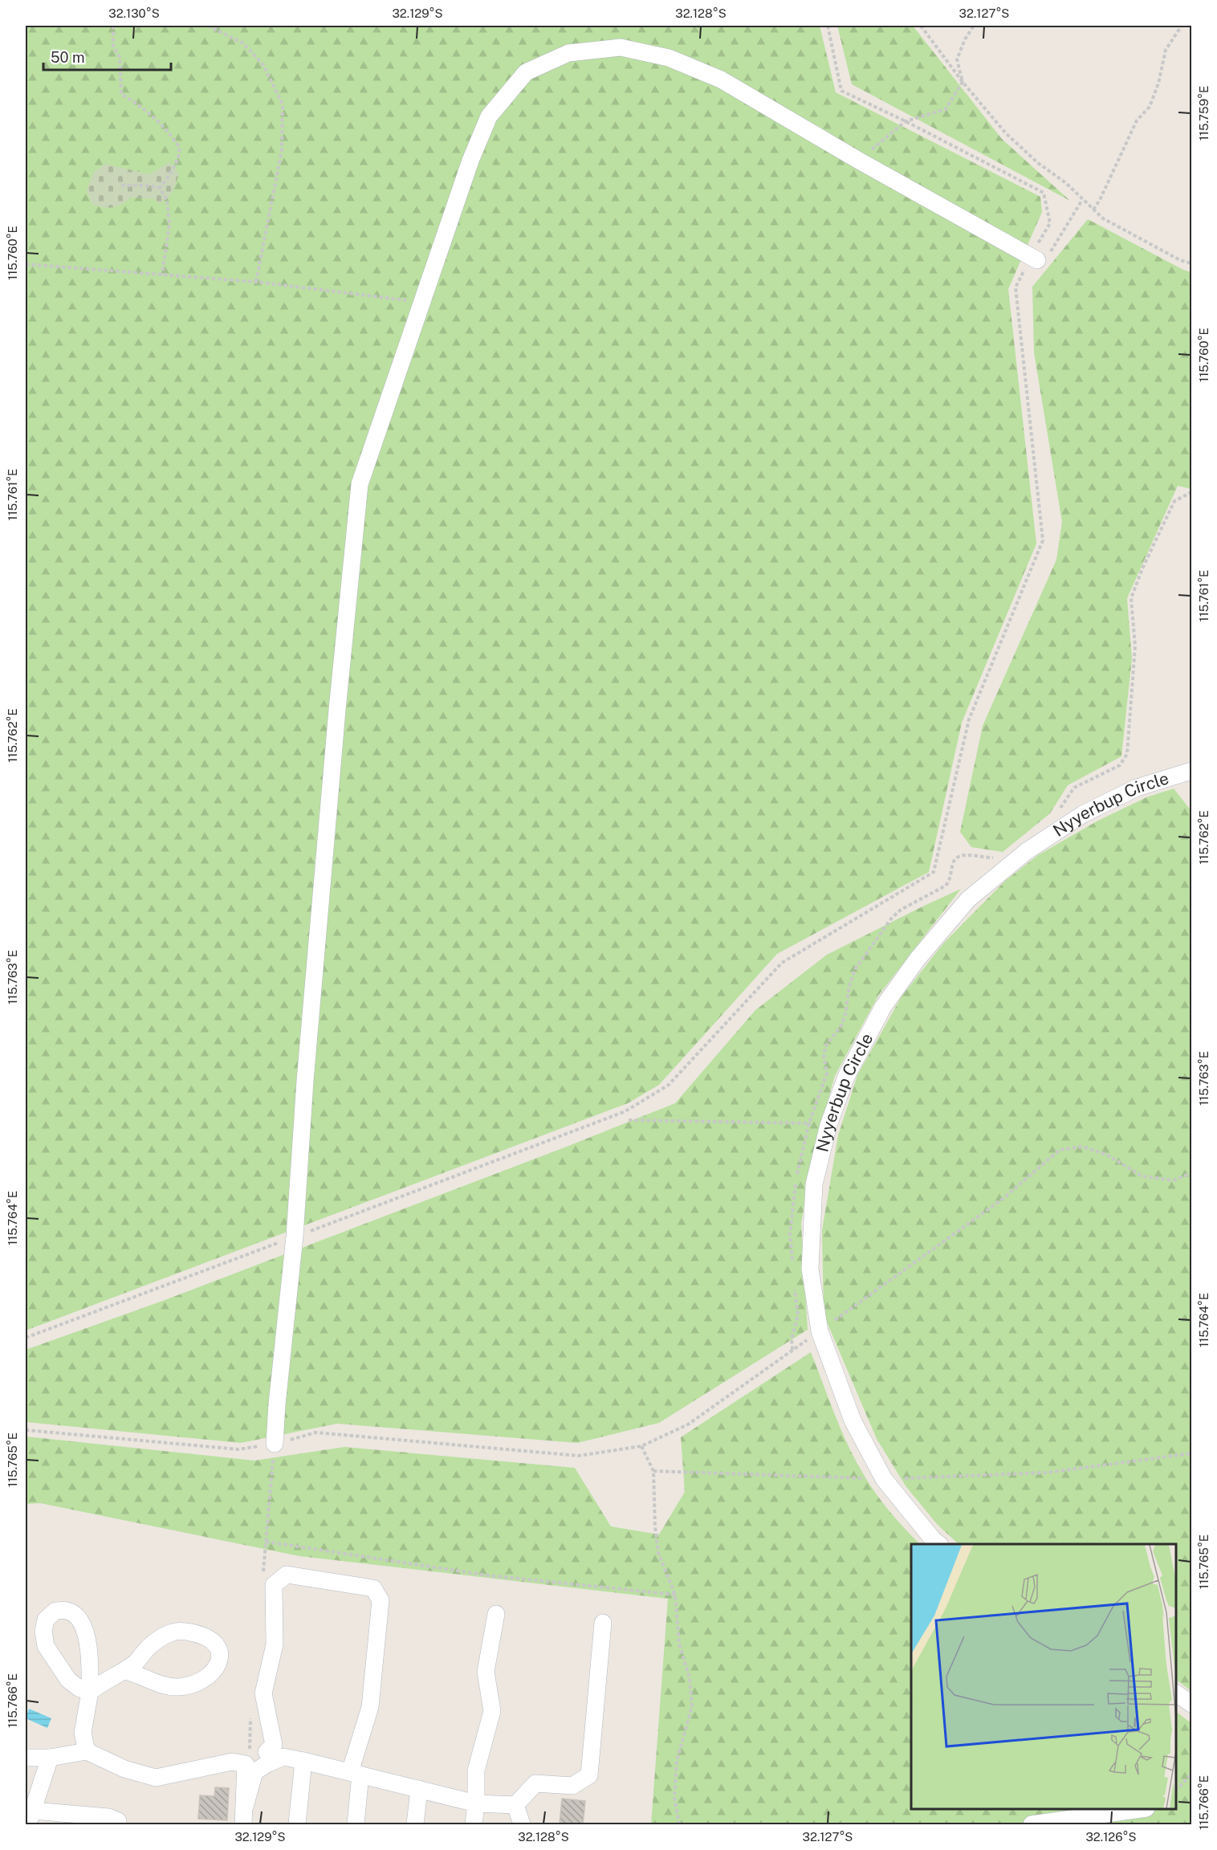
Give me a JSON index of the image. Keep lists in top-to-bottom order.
{
  "streets": {
    "street": ["Nyyerbup Circle"]
  },
  "scale_bar": "50 m",
  "coordinates": [
    "32.130°S",
    "32.129°S",
    "32.128°S",
    "32.127°S",
    "115.759°E",
    "115.760°E",
    "115.761°E",
    "115.762°E",
    "115.763°E",
    "115.764°E",
    "115.765°E",
    "115.766°E",
    "32.126°S"
  ]
}
